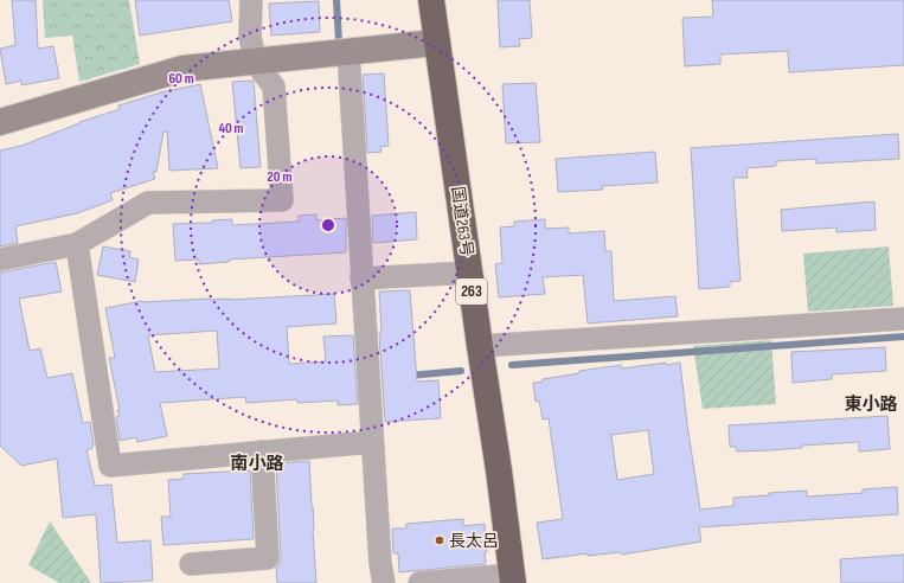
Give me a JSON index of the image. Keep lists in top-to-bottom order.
{
  "streets": {
    "highway": ["国道263号", "263"]
  },
  "districts": ["東小路", "南小路"],
  "places": ["長太呂"],
  "rings": ["60 m", "40 m", "20 m"]
}
